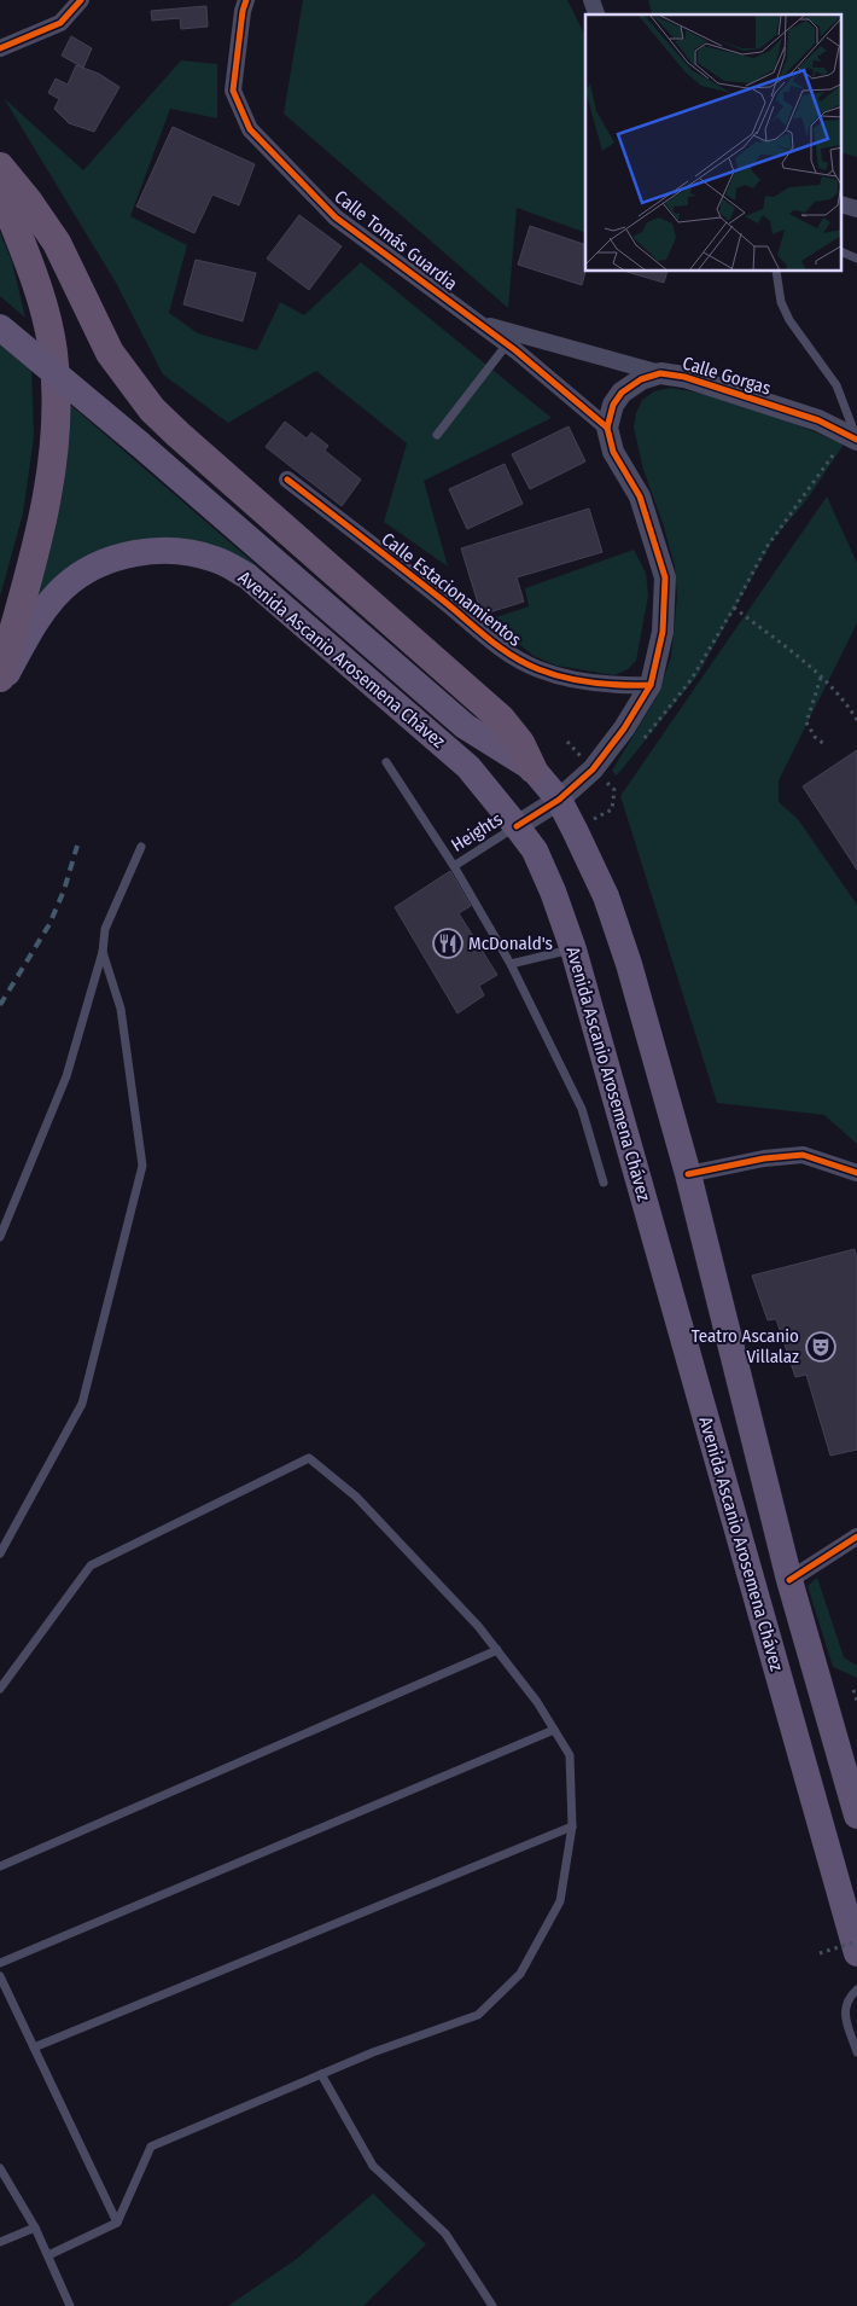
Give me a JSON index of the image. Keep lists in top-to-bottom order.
{
  "streets": {
    "main road": ["Avenida Ascanio Arosemena Chávez"],
    "street": ["Calle Tomás Guardia", "Calle Gorgas", "Calle Estacionamientos"],
    "lane": ["Heights"]
  },
  "crossings": [
    ["Calle Tomás Guardia", "Calle Gorgas"],
    ["Avenida Ascanio Arosemena Chávez", "Heights"]
  ],
  "places": {
    "restaurant": ["McDonald's"],
    "theatre": ["Teatro Ascanio Villalaz"]
  }
}
